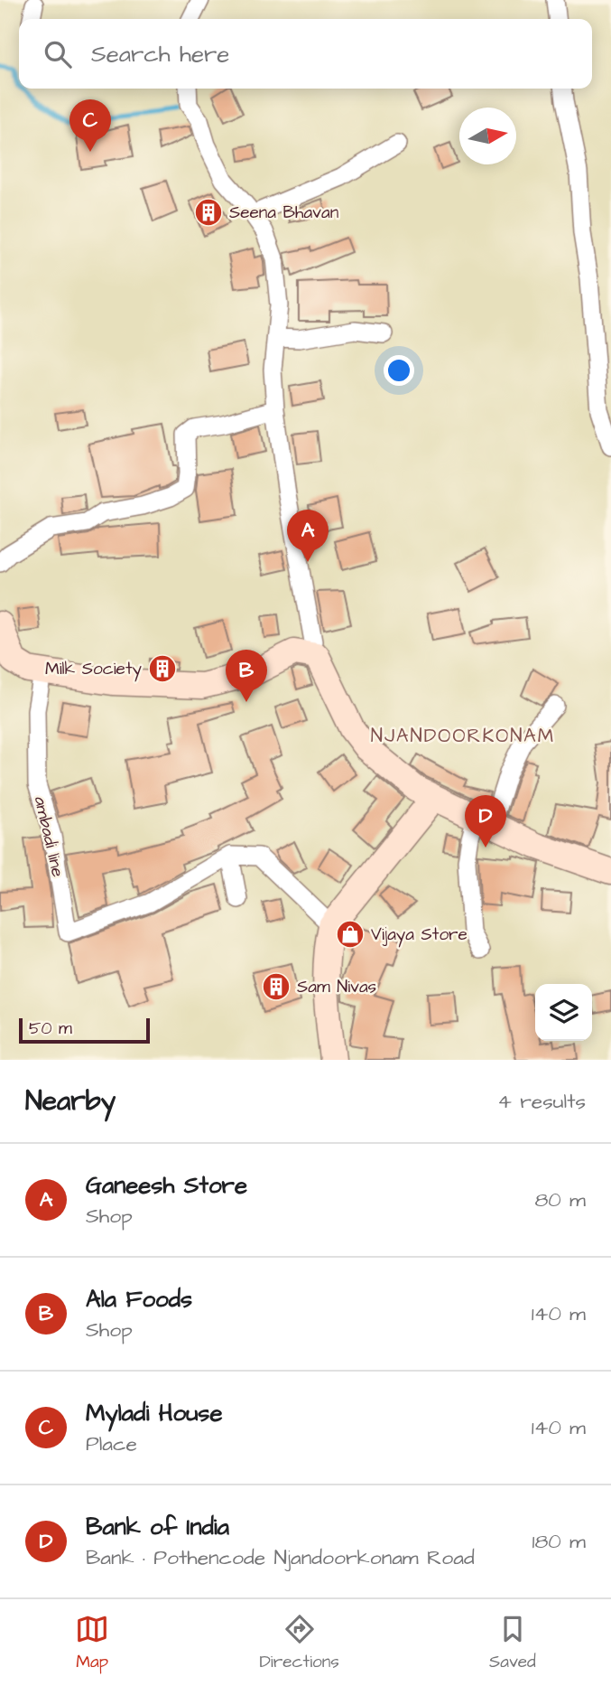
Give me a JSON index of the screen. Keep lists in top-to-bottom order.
{
  "streets": {
    "street": ["ambadi line"]
  },
  "districts": ["NJANDOORKONAM"],
  "places": {
    "building": ["Seena Bhavan", "Milk Society", "Sam Nivas"],
    "shop": ["Vijaya Store"]
  },
  "scale_bar": "50 m",
  "north": "right",
  "page": {
    "search": "Search here",
    "pins": [
      "C",
      "A",
      "B",
      "D"
    ],
    "scale": "50 m",
    "heading": ["Nearby", "4 results"],
    "list": [
      {
        "mark": "A",
        "name": "Ganeesh Store",
        "note": "Shop",
        "value": "80 m"
      },
      {
        "mark": "B",
        "name": "Ala Foods",
        "note": "Shop",
        "value": "140 m"
      },
      {
        "mark": "C",
        "name": "Myladi House",
        "note": "Place",
        "value": "140 m"
      },
      {
        "mark": "D",
        "name": "Bank of India",
        "note": "Bank · Pothencode Njandoorkonam Road",
        "value": "180 m"
      }
    ],
    "nav": ["Map", "Directions", "Saved"]
  }
}
